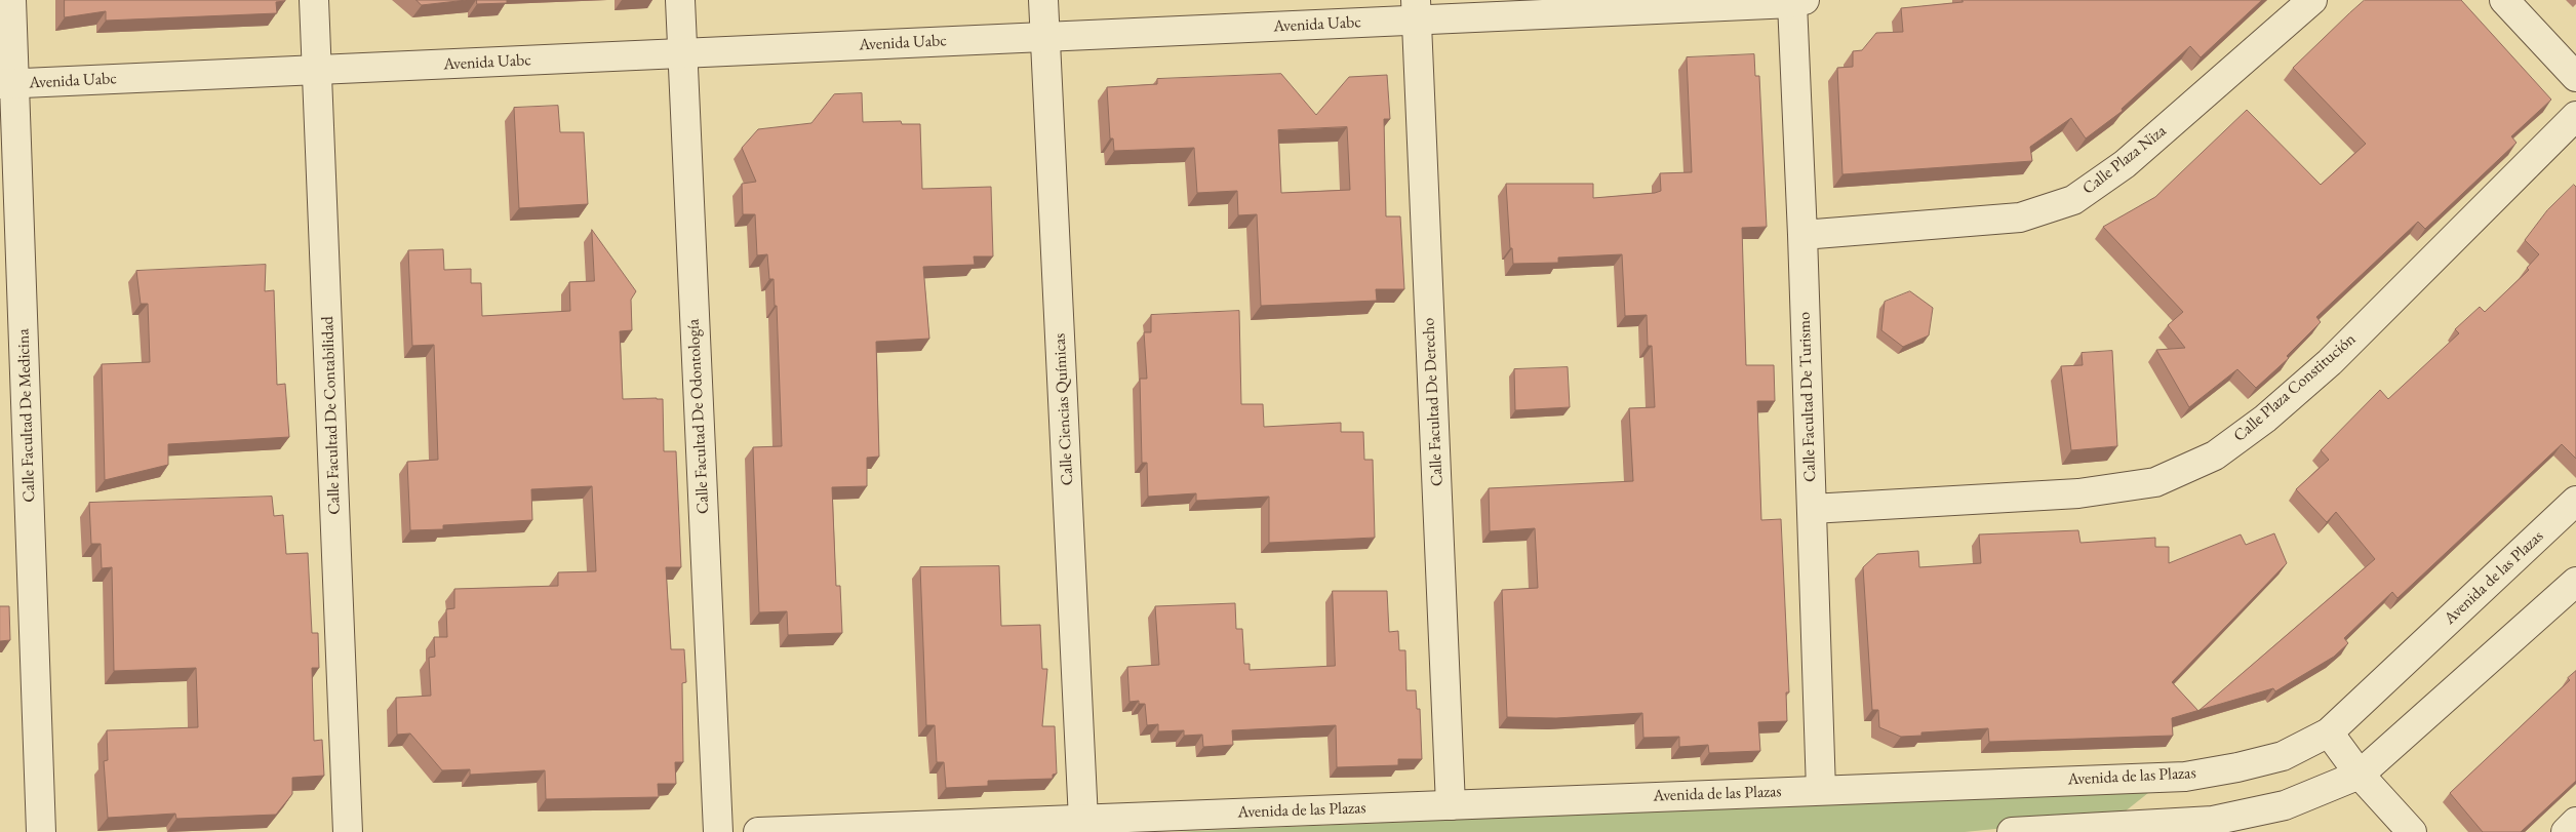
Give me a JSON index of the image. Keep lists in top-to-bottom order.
{
  "streets": {
    "street": [
      "Avenida Uabc",
      "Calle Plaza Niza",
      "Calle Plaza Constitución",
      "Calle Facultad De Turismo",
      "Calle Facultad De Derecho",
      "Calle Ciencias Químicas",
      "Calle Facultad De Medicina",
      "Calle Facultad De Contabilidad",
      "Calle Facultad De Odontología",
      "Avenida de las Plazas"
    ]
  },
  "crossings": [
    ["Avenida Uabc", "Calle Facultad De Turismo"],
    ["Avenida Uabc", "Calle Facultad De Derecho"],
    ["Avenida Uabc", "Calle Ciencias Químicas"],
    ["Avenida Uabc", "Calle Facultad De Medicina"],
    ["Avenida Uabc", "Calle Facultad De Contabilidad"],
    ["Avenida Uabc", "Calle Facultad De Odontología"],
    ["Calle Plaza Niza", "Calle Facultad De Turismo"],
    ["Calle Plaza Constitución", "Calle Facultad De Turismo"],
    ["Calle Facultad De Turismo", "Avenida de las Plazas"],
    ["Calle Facultad De Derecho", "Avenida de las Plazas"],
    ["Calle Ciencias Químicas", "Avenida de las Plazas"]
  ]
}
